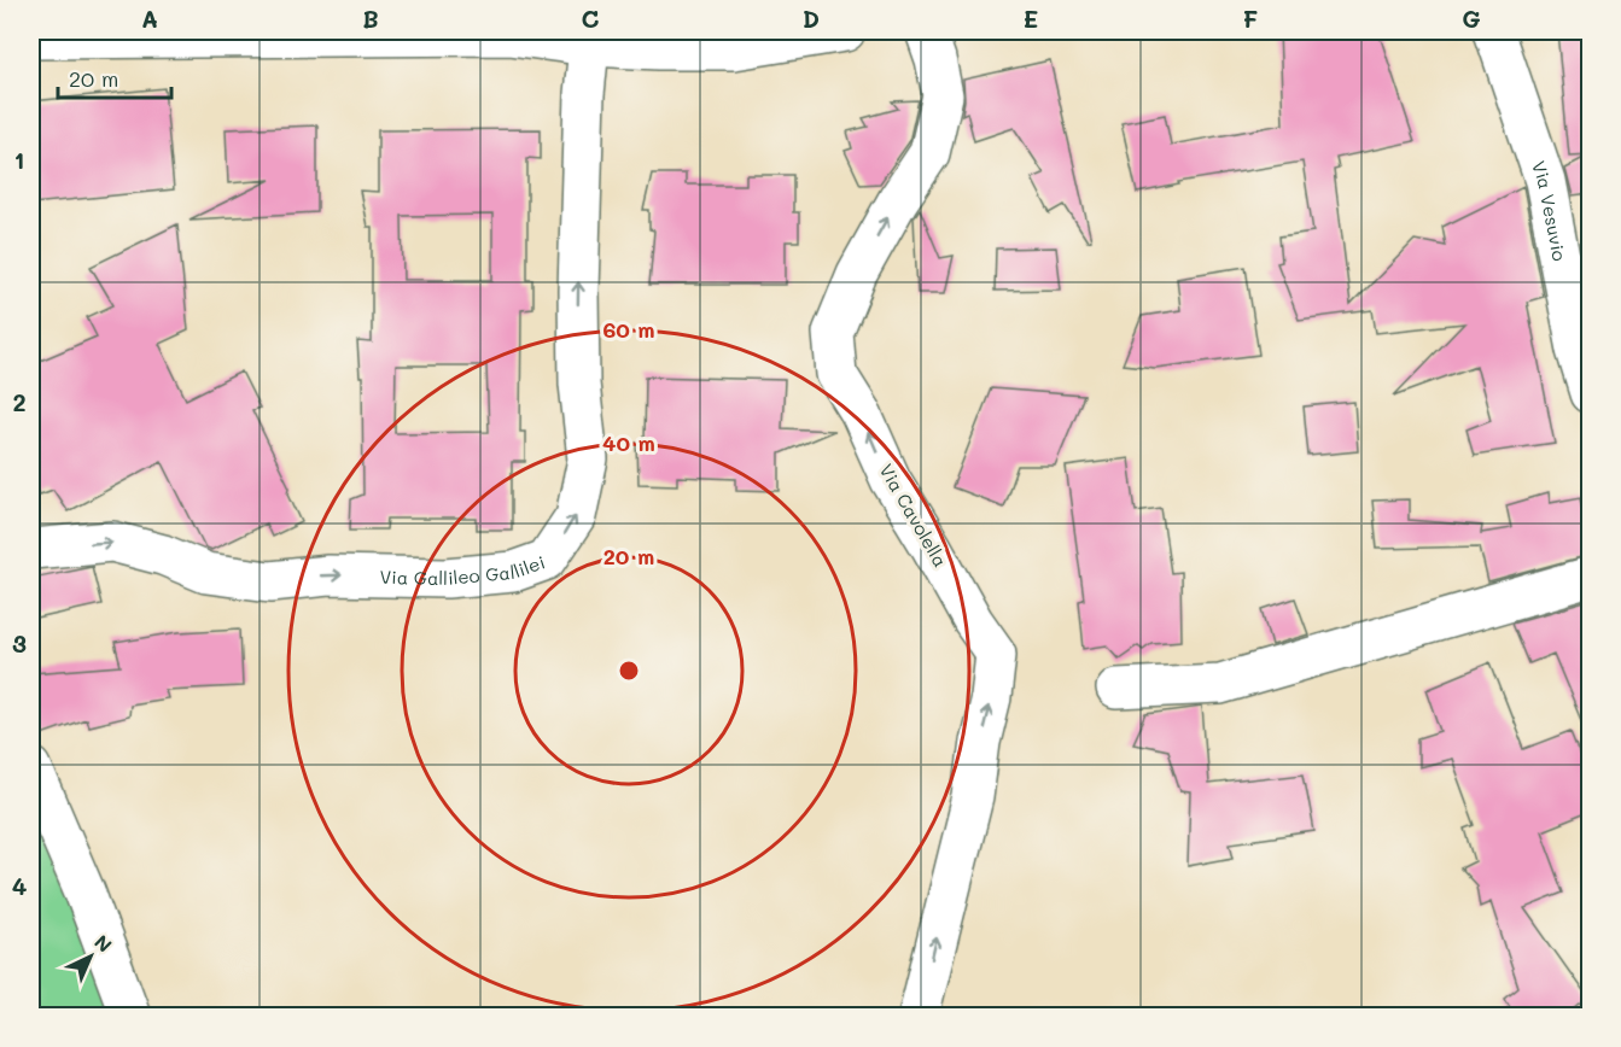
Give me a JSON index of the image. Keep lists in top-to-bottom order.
{
  "streets": {
    "street": ["Via Vesuvio", "Via Cavolella", "Via Gallileo Gallilei"]
  },
  "one_way": ["Via Cavolella"],
  "scale_bar": "20 m",
  "north": "top right",
  "grid": {
    "columns": [
      "A",
      "B",
      "C",
      "D",
      "E",
      "F",
      "G"
    ],
    "rows": [
      "1",
      "2",
      "3",
      "4"
    ]
  },
  "rings": ["60 m", "40 m", "20 m"]
}
